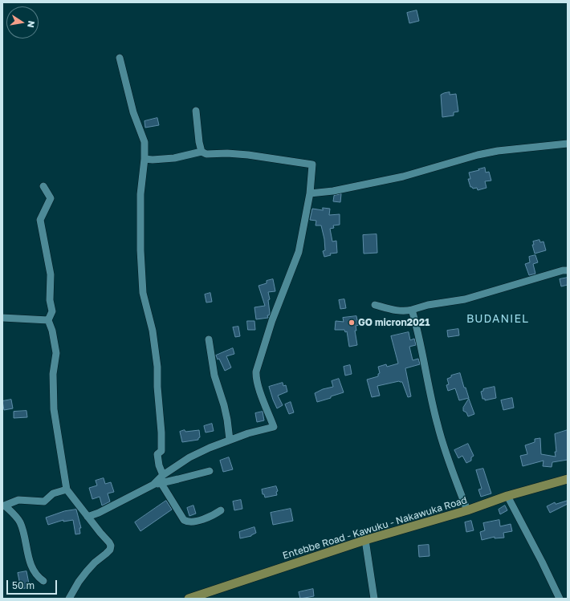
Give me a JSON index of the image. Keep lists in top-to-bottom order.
{
  "streets": {
    "main road": ["Entebbe Road - Kawuku - Nakawuka Road"]
  },
  "districts": ["BUDANIEL"],
  "places": ["GO micron2021"],
  "scale_bar": "50 m",
  "north": "right"
}
